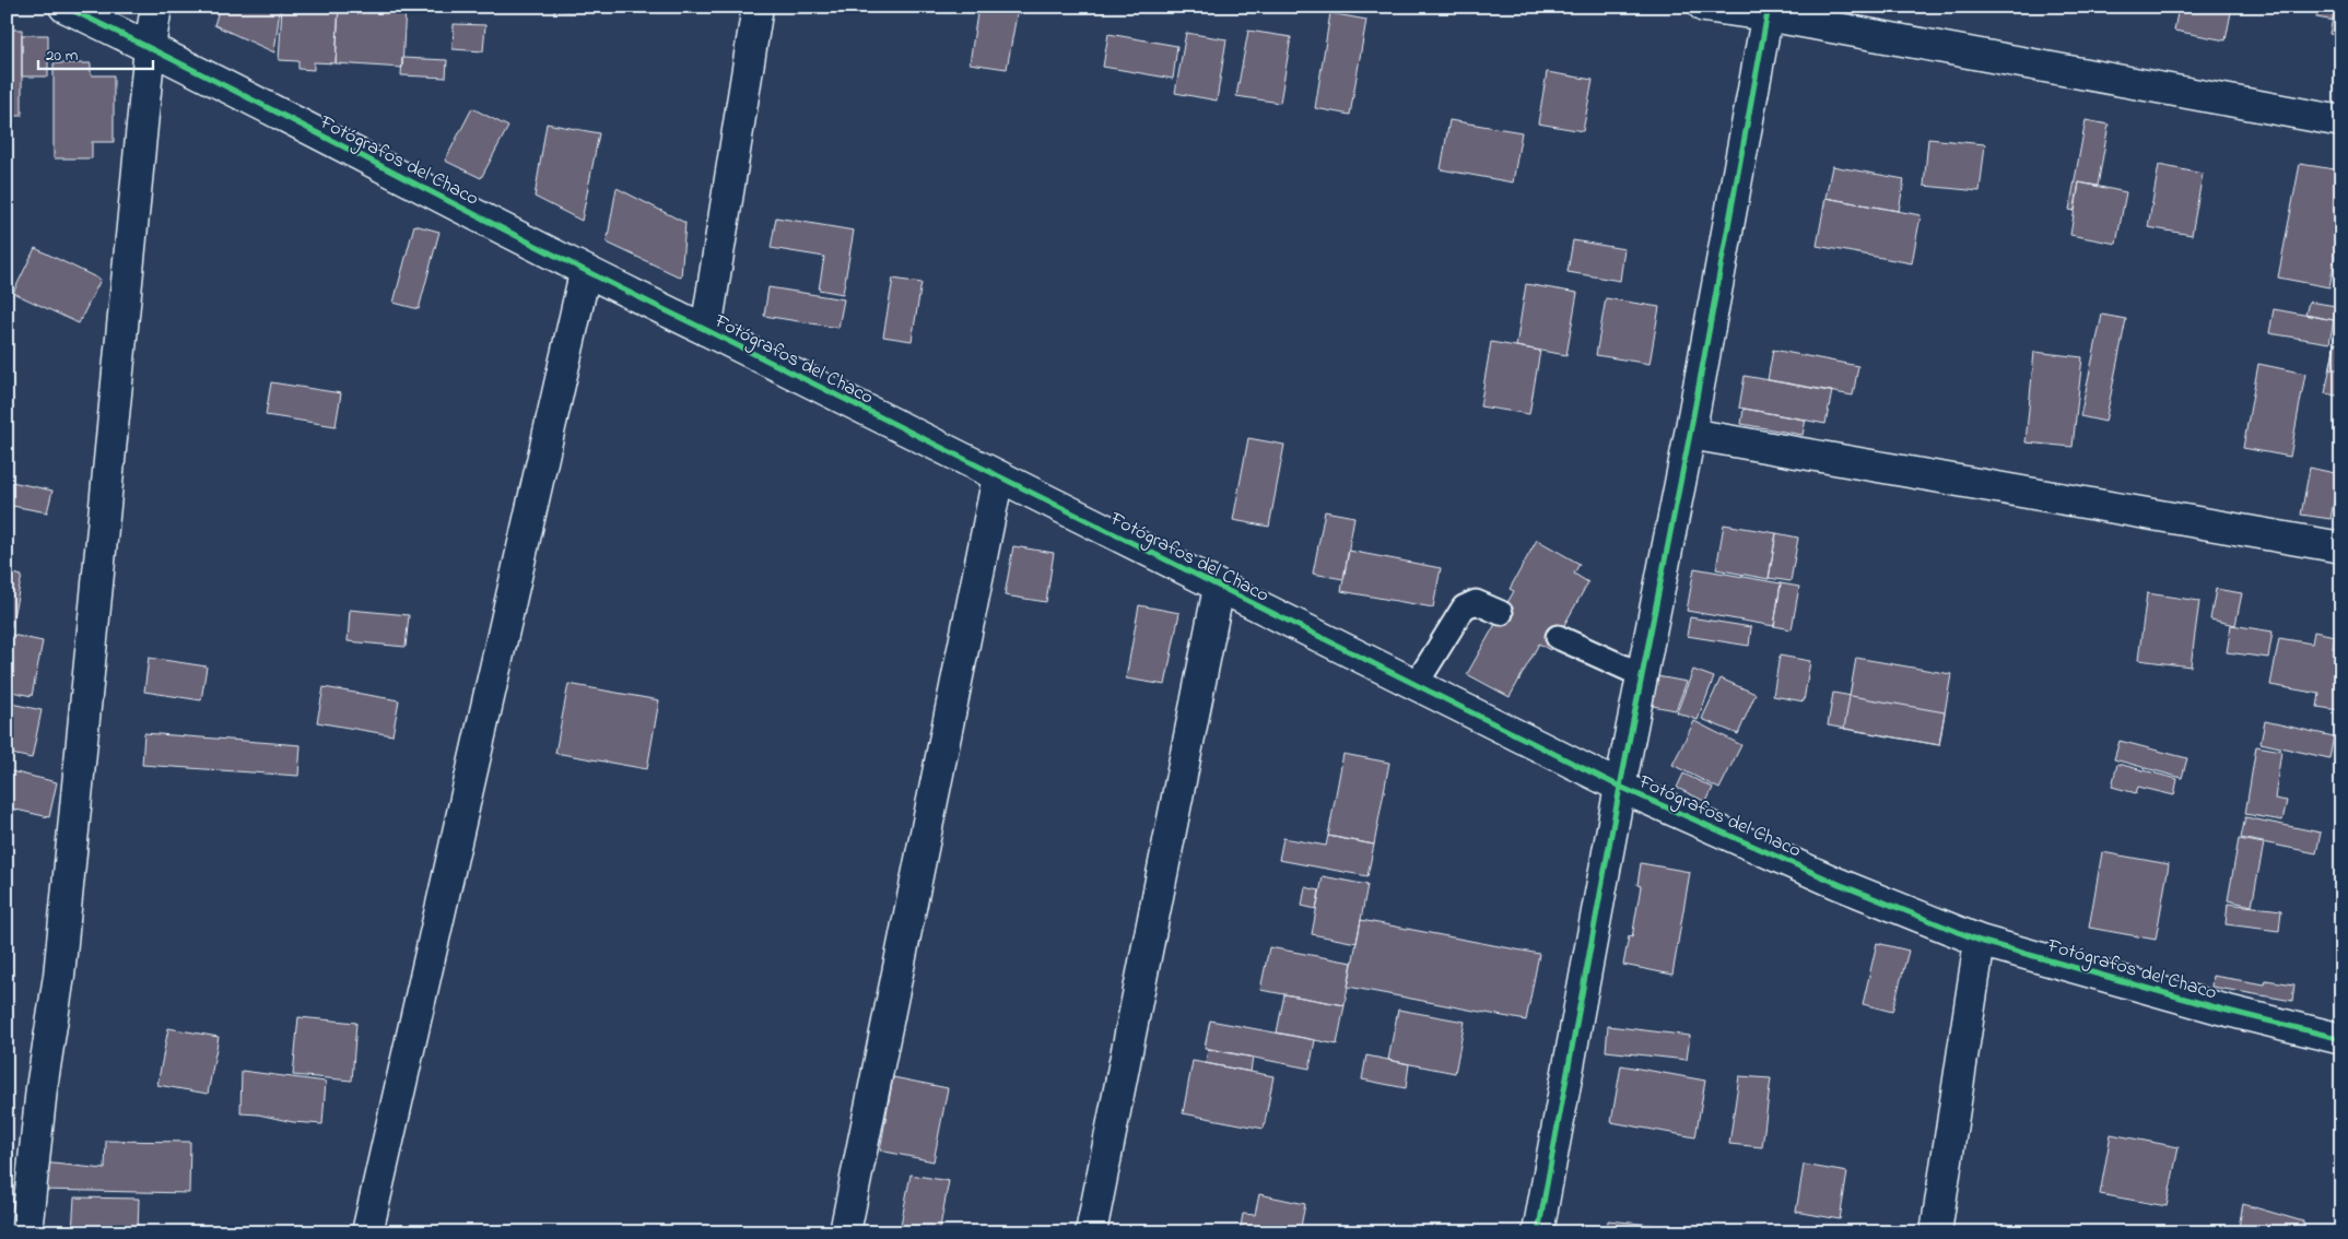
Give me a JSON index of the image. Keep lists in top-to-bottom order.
{
  "streets": {
    "street": ["Fotógrafos del Chaco"]
  },
  "scale_bar": "20 m"
}
